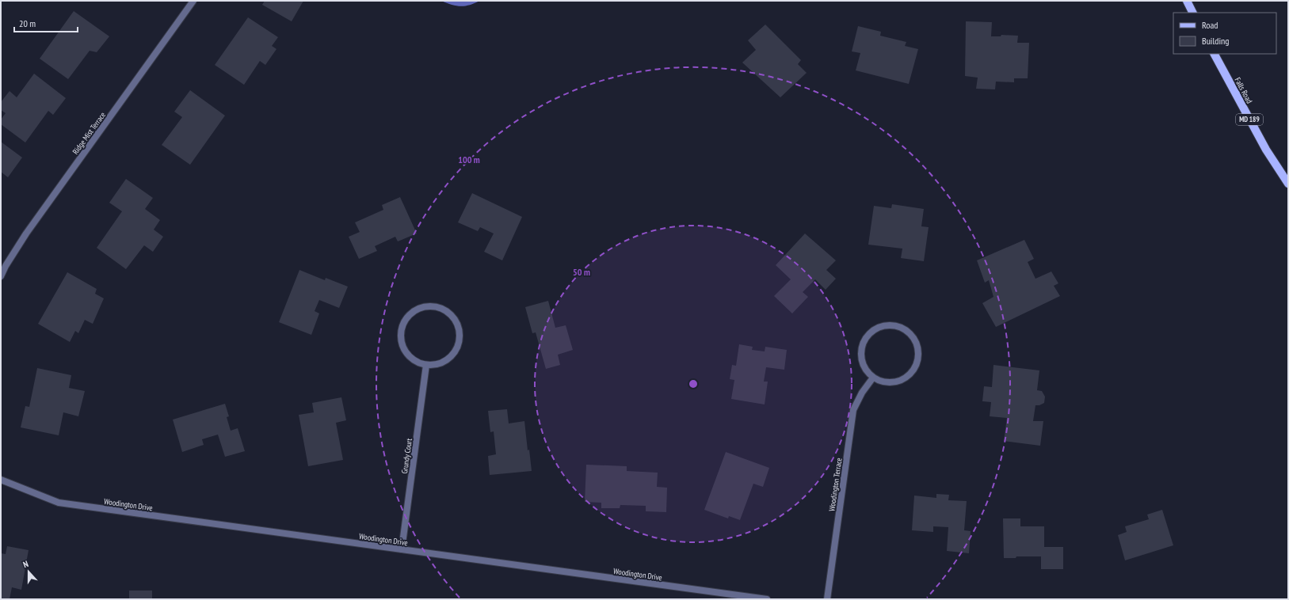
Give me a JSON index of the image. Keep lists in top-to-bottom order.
{
  "streets": {
    "main road": ["Falls Road", "MD 189"],
    "street": [
      "Ridge Mist Terrace",
      "Grundy Court",
      "Woodington Terrace",
      "Woodington Drive"
    ]
  },
  "crossings": [
    ["Grundy Court", "Woodington Drive"]
  ],
  "legend": ["Road", "Building"],
  "scale_bar": "20 m",
  "north": "top",
  "rings": ["100 m", "50 m"]
}
